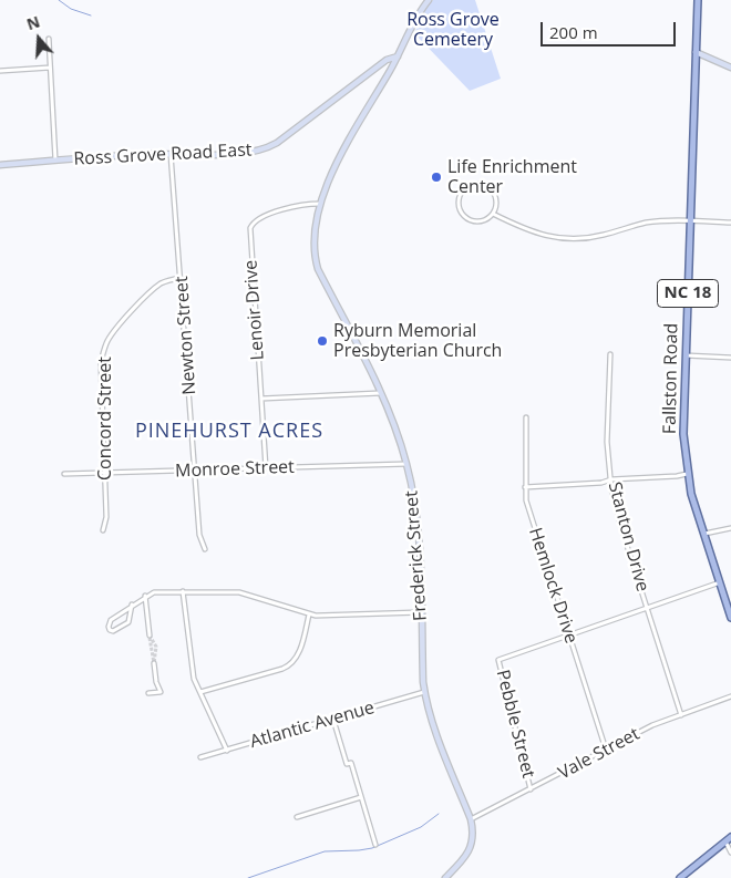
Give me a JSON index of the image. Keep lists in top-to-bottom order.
{
  "streets": {
    "main road": ["NC 18", "Fallston Road"],
    "street": [
      "Ross Grove Road East",
      "Lenoir Drive",
      "Newton Street",
      "Concord Street",
      "Monroe Street",
      "Stanton Drive",
      "Frederick Street",
      "Hemlock Drive",
      "Pebble Street",
      "Atlantic Avenue",
      "Vale Street"
    ]
  },
  "crossings": [
    ["Ross Grove Road East", "Newton Street"],
    ["Ross Grove Road East", "Frederick Street"],
    ["Lenoir Drive", "Monroe Street"],
    ["Lenoir Drive", "Frederick Street"],
    ["Newton Street", "Concord Street"],
    ["Newton Street", "Monroe Street"],
    ["Concord Street", "Monroe Street"],
    ["Monroe Street", "Frederick Street"],
    ["Stanton Drive", "Vale Street"],
    ["Frederick Street", "Atlantic Avenue"],
    ["Frederick Street", "Vale Street"],
    ["Hemlock Drive", "Pebble Street"],
    ["Hemlock Drive", "Vale Street"],
    ["Pebble Street", "Vale Street"]
  ],
  "districts": ["PINEHURST ACRES"],
  "parks": ["Ross Grove Cemetery"],
  "places": ["Life Enrichment Center", "Ryburn Memorial Presbyterian Church"],
  "scale_bar": "200 m",
  "north": "top"
}
